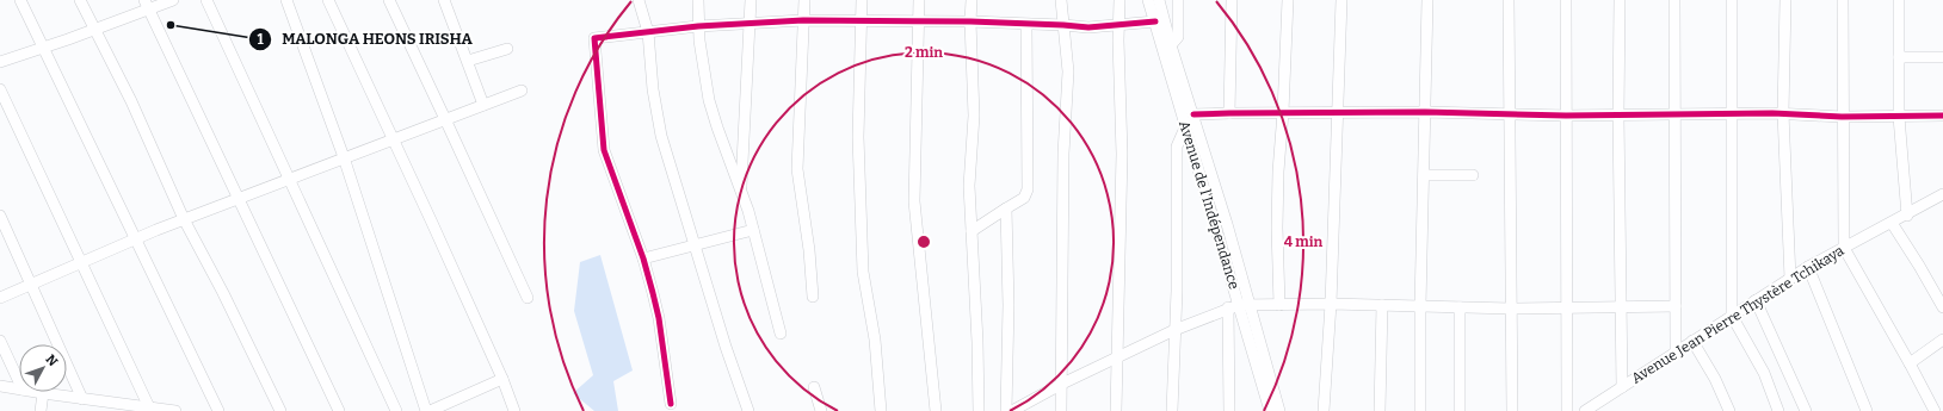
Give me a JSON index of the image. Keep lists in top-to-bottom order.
{
  "streets": {
    "street": ["Avenue de l'Indépendance", "Avenue Jean Pierre Thystère Tchikaya"]
  },
  "places": ["MALONGA HEONS IRISHA"],
  "north": "top right",
  "rings": ["2 min", "4 min"]
}
